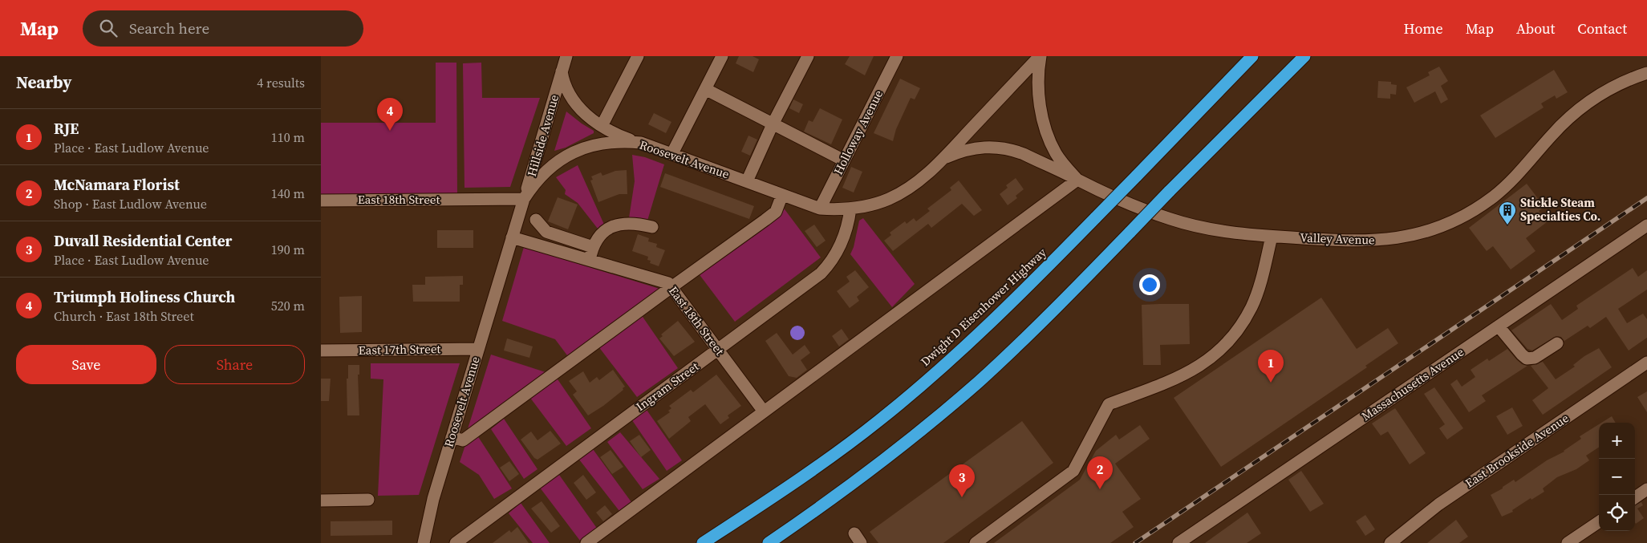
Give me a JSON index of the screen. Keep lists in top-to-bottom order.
{
  "streets": {
    "highway": ["Dwight D Eisenhower Highway"],
    "street": [
      "Holloway Avenue",
      "Hillside Avenue",
      "Roosevelt Avenue",
      "East 18th Street",
      "Valley Avenue",
      "East 17th Street",
      "Massachusetts Avenue",
      "Ingram Street",
      "East Brookside Avenue"
    ]
  },
  "crossings": [
    ["Holloway Avenue", "Roosevelt Avenue"],
    ["Hillside Avenue", "Roosevelt Avenue"],
    ["Hillside Avenue", "East 18th Street"],
    ["Roosevelt Avenue", "East 18th Street"],
    ["Roosevelt Avenue", "Valley Avenue"],
    ["Roosevelt Avenue", "East 17th Street"],
    ["Roosevelt Avenue", "Ingram Street"],
    ["East 18th Street", "Ingram Street"]
  ],
  "places": {
    "building": ["Stickle Steam Specialties Co."]
  },
  "page": {
    "header": "Map",
    "search": "Search here",
    "nav": [
      "Home",
      "Map",
      "About",
      "Contact"
    ],
    "heading": ["Nearby", "4 results"],
    "pins": [
      "4",
      "1",
      "2",
      "3"
    ],
    "list": [
      {
        "mark": "1",
        "name": "RJE",
        "note": "Place · East Ludlow Avenue",
        "value": "110 m"
      },
      {
        "mark": "2",
        "name": "McNamara Florist",
        "note": "Shop · East Ludlow Avenue",
        "value": "140 m"
      },
      {
        "mark": "3",
        "name": "Duvall Residential Center",
        "note": "Place · East Ludlow Avenue",
        "value": "190 m"
      },
      {
        "mark": "4",
        "name": "Triumph Holiness Church",
        "note": "Church · East 18th Street",
        "value": "520 m"
      }
    ],
    "buttons": ["Save", "Share"],
    "map_buttons": ["+", "−"]
  }
}
